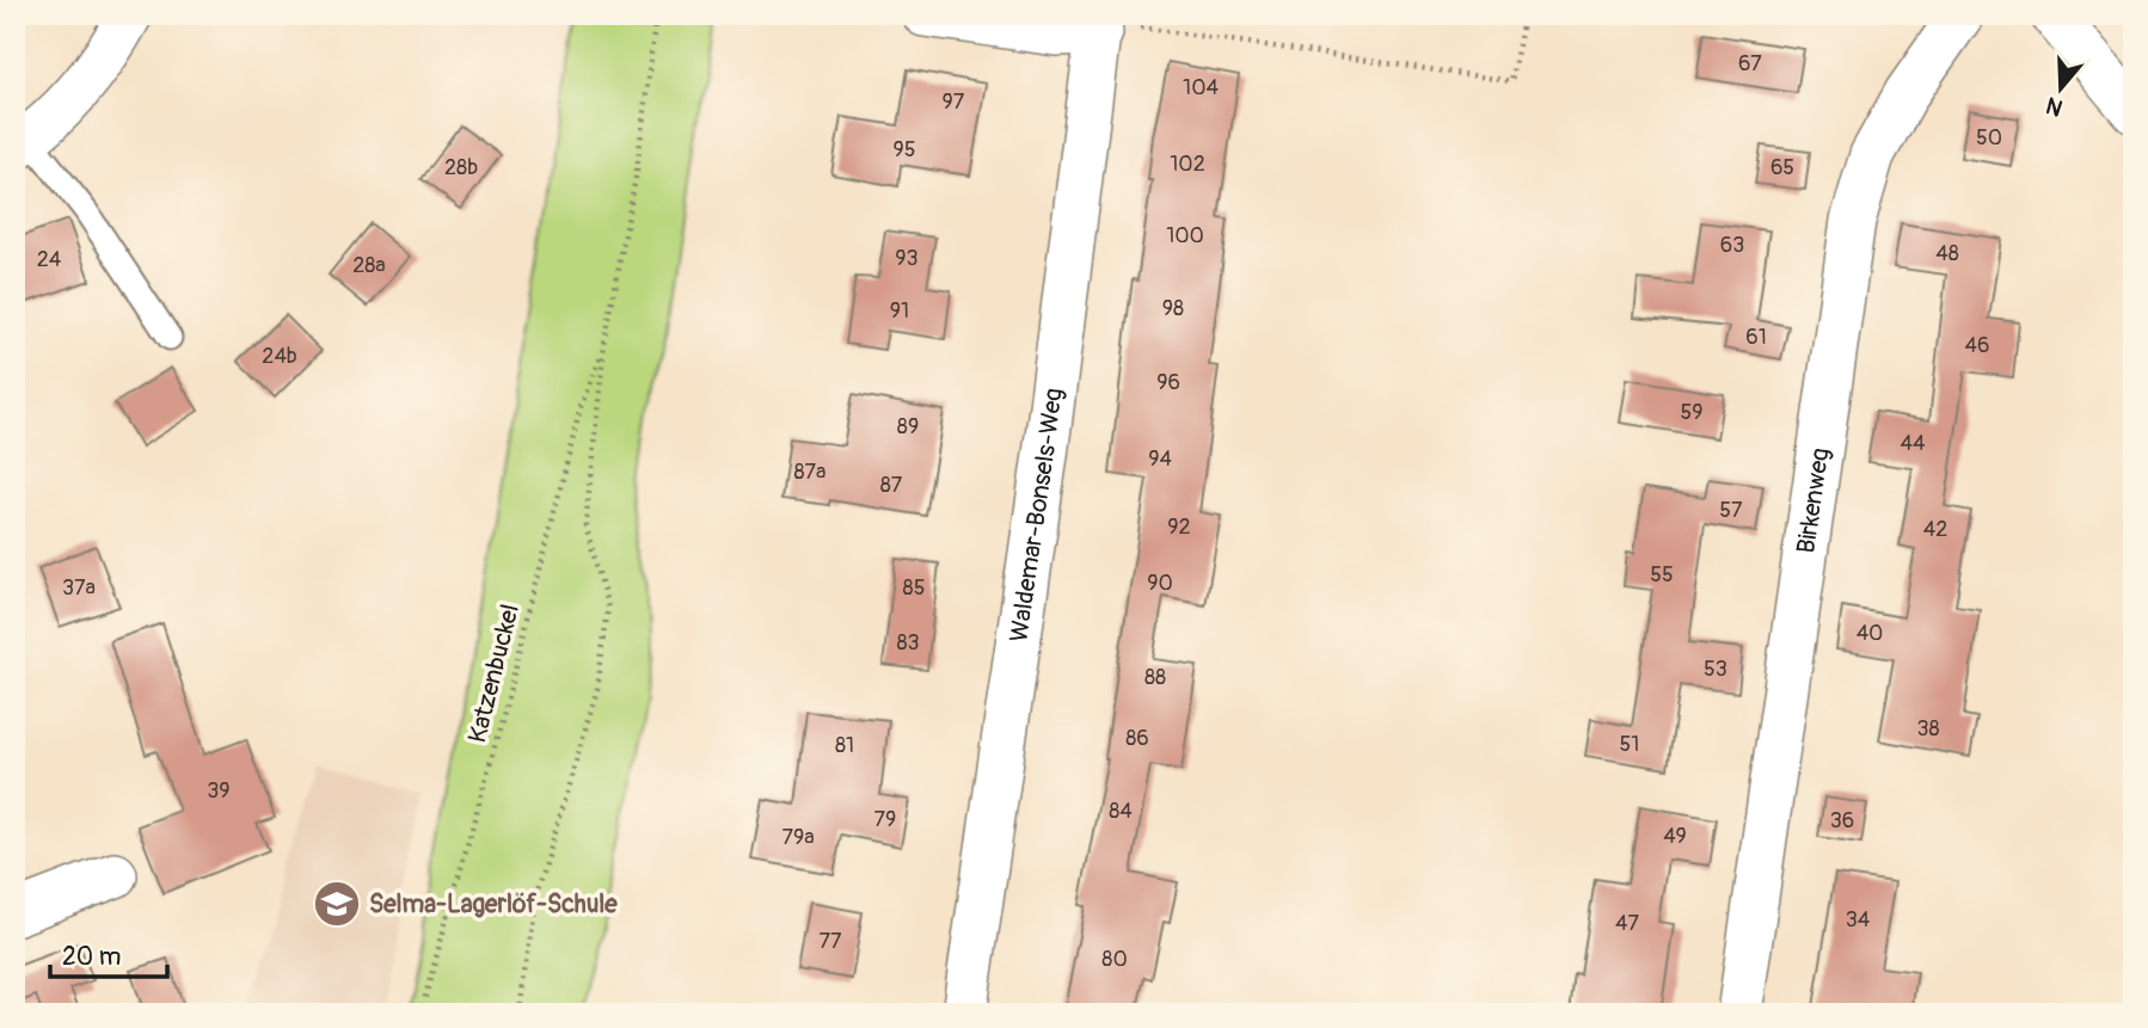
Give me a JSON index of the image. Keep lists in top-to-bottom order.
{
  "streets": {
    "street": ["Birkenweg", "Waldemar-Bonsels-Weg"],
    "path": ["Katzenbuckel"]
  },
  "places": {
    "school or university": ["Selma-Lagerlöf-Schule"]
  },
  "house_numbers": [
    "67",
    "104",
    "97",
    "50",
    "95",
    "102",
    "28b",
    "65",
    "100",
    "63",
    "48",
    "93",
    "24",
    "28a",
    "98",
    "91",
    "61",
    "46",
    "24b",
    "96",
    "59",
    "89",
    "44",
    "94",
    "87a",
    "87",
    "57",
    "92",
    "42",
    "55",
    "90",
    "37a",
    "85",
    "40",
    "83",
    "53",
    "88",
    "38",
    "86",
    "51",
    "81",
    "39",
    "84",
    "79",
    "36",
    "49",
    "79a",
    "34",
    "47",
    "77",
    "80"
  ],
  "scale_bar": "20 m",
  "north": "bottom"
}
